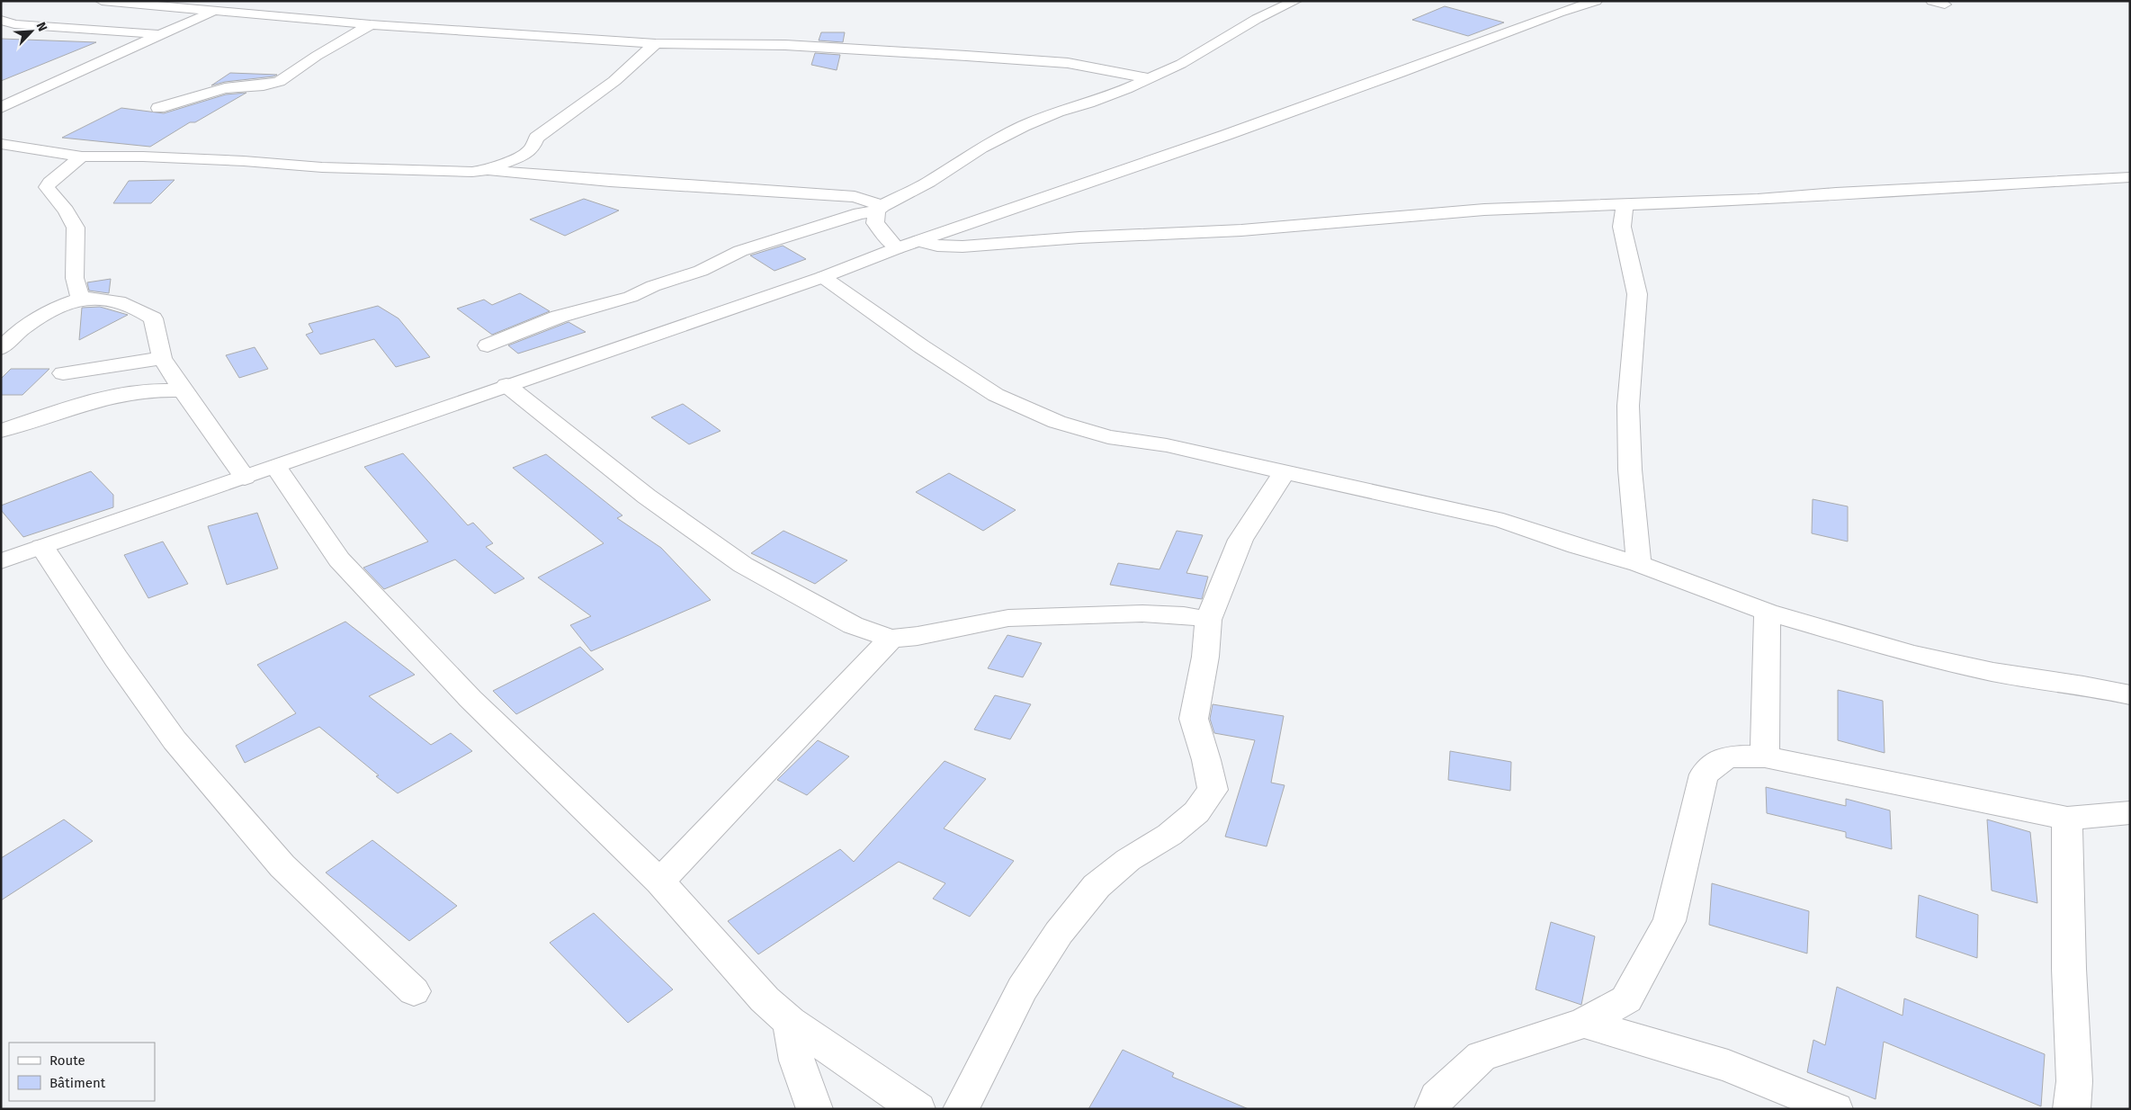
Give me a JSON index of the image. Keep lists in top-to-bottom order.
{
  "legend": ["Route", "Bâtiment"],
  "north": "top right"
}
